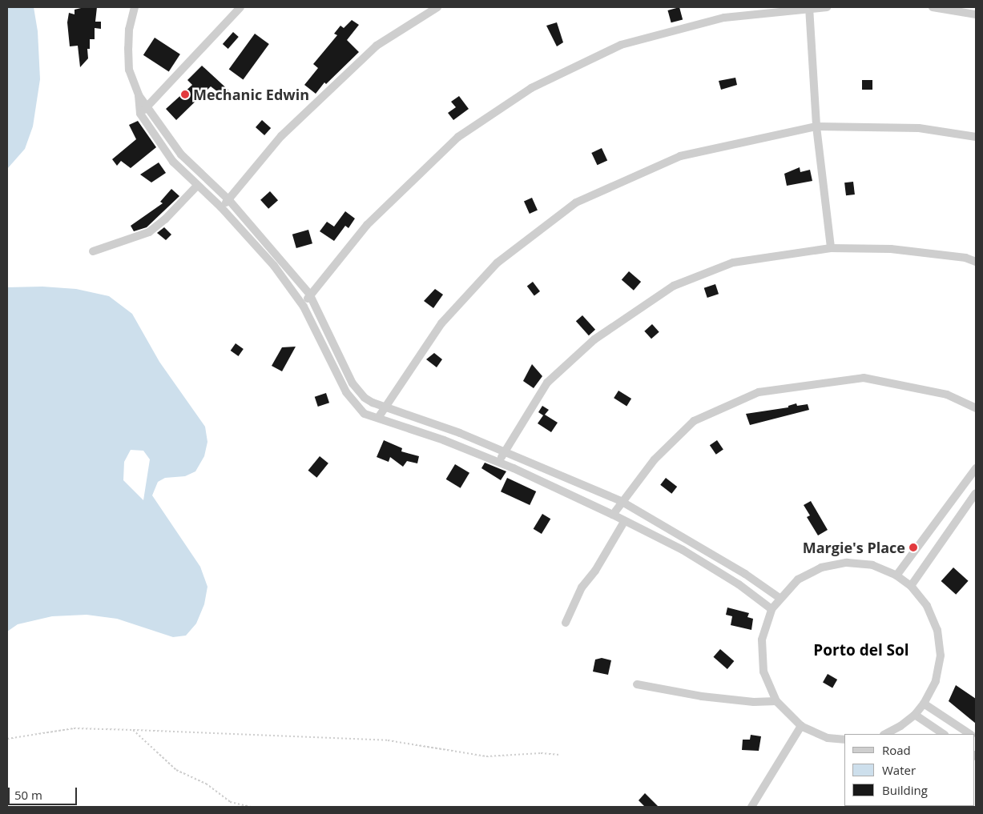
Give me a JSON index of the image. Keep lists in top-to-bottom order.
{
  "districts": ["Porto del Sol"],
  "places": ["Mechanic Edwin", "Margie's Place"],
  "legend": ["Road", "Water", "Building"],
  "scale_bar": "50 m"
}
